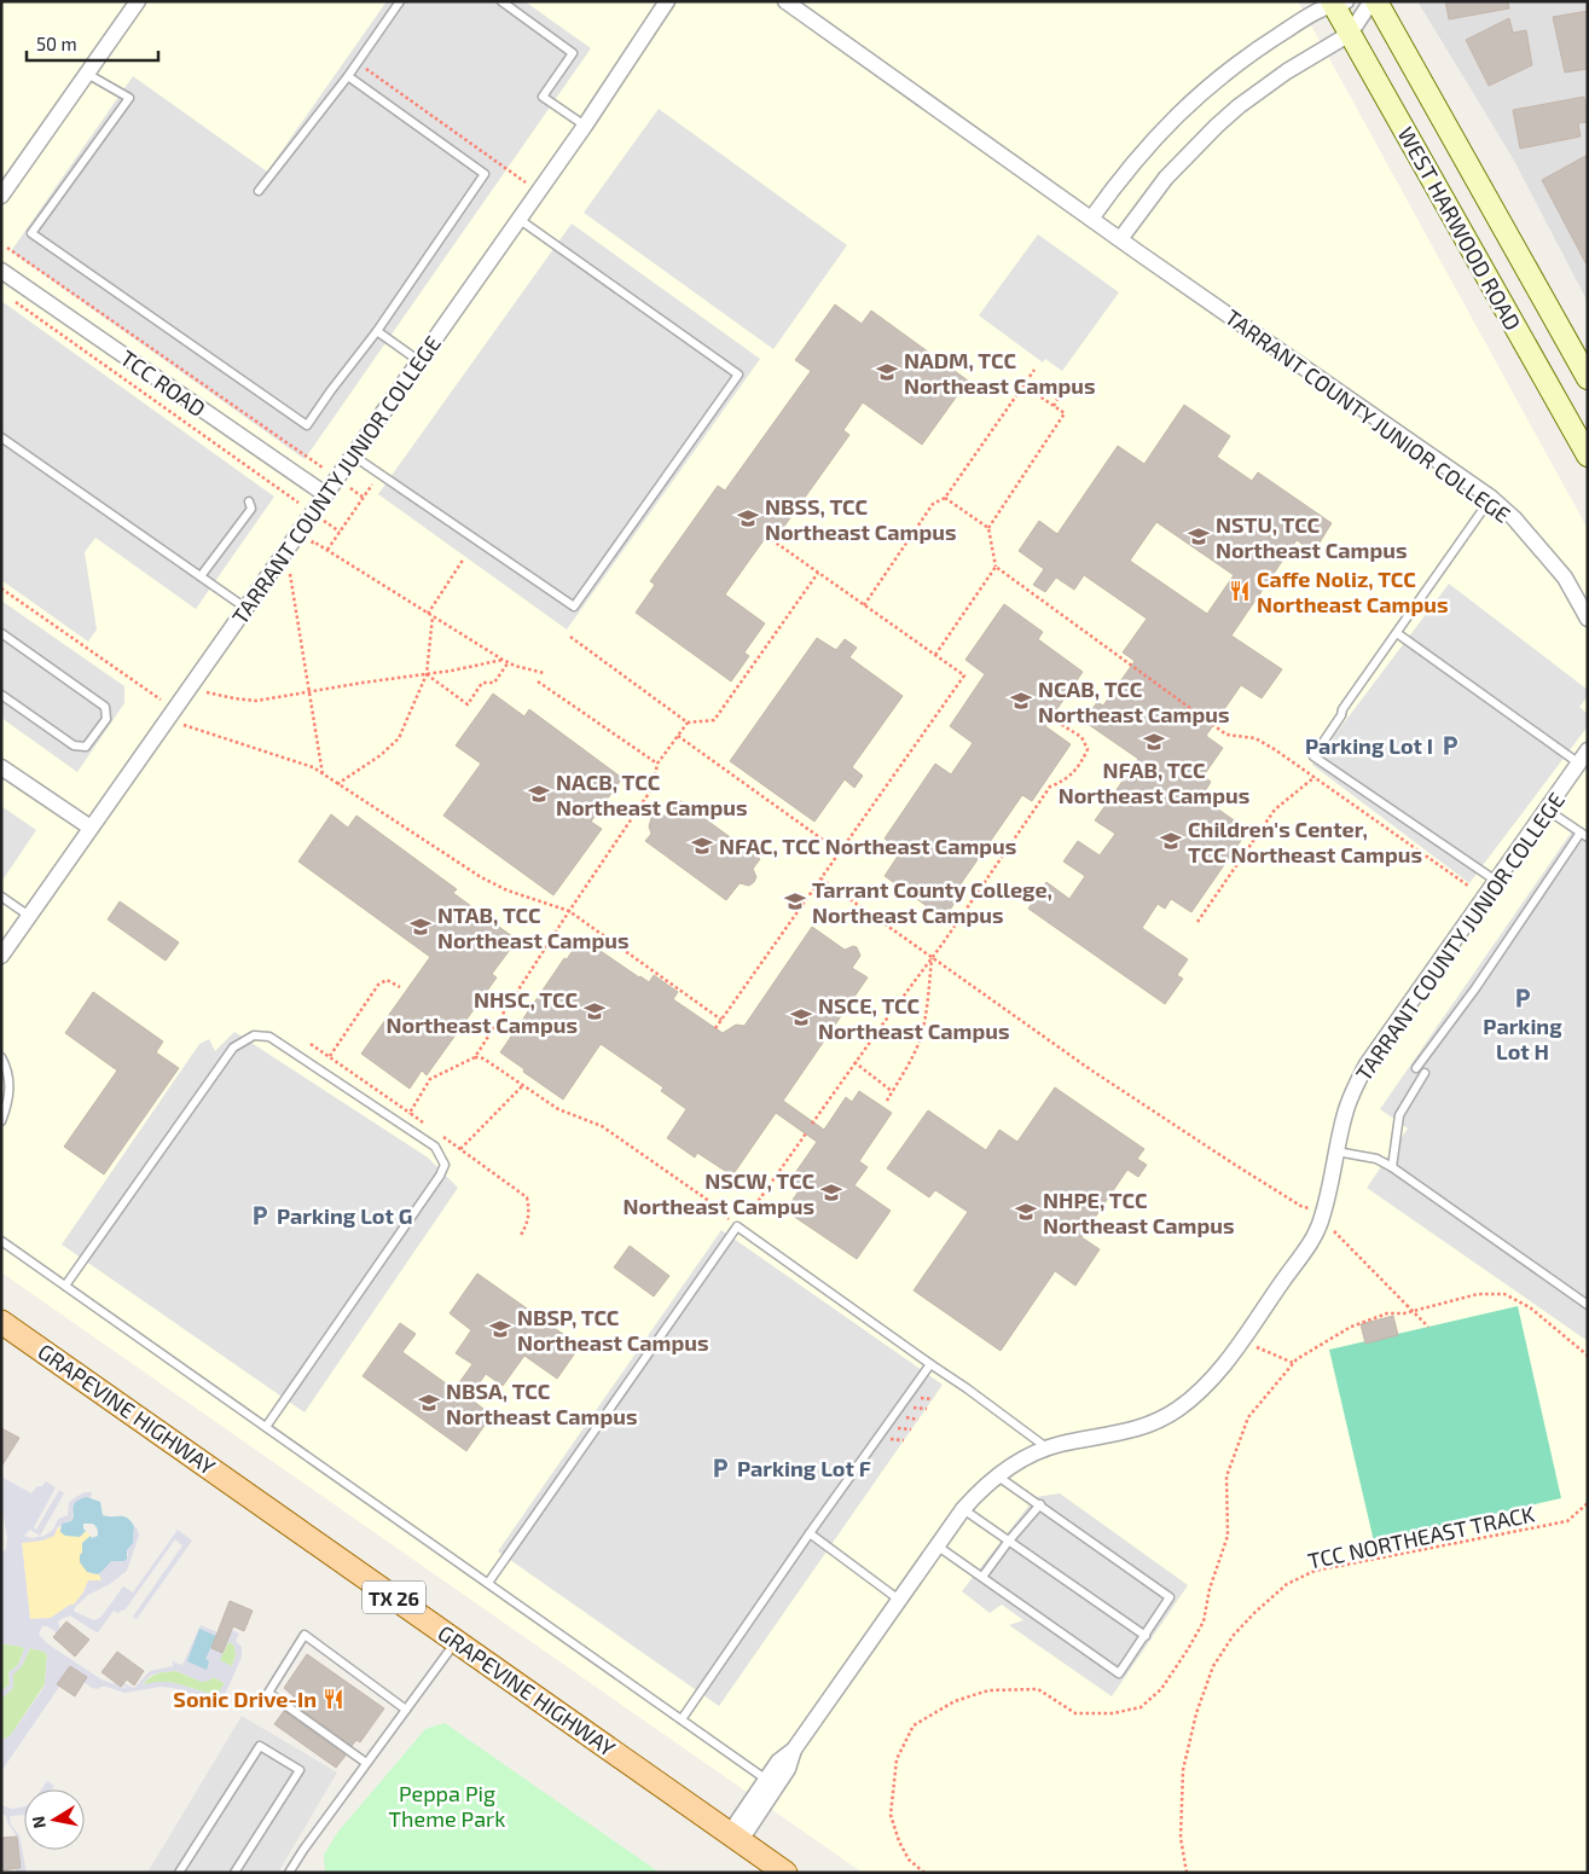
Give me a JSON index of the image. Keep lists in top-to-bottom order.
{
  "streets": {
    "main road": ["WEST HARWOOD ROAD", "GRAPEVINE HIGHWAY", "TX 26"],
    "street": ["TCC ROAD", "TARRANT COUNTY JUNIOR COLLEGE"],
    "path": ["TCC NORTHEAST TRACK"]
  },
  "crossings": [
    ["TCC ROAD", "TARRANT COUNTY JUNIOR COLLEGE"],
    ["TARRANT COUNTY JUNIOR COLLEGE", "GRAPEVINE HIGHWAY"]
  ],
  "parks": ["Peppa Pig Theme Park"],
  "places": {
    "school or university": [
      "NADM, TCC Northeast Campus",
      "NBSS, TCC Northeast Campus",
      "NSTU, TCC Northeast Campus",
      "NCAB, TCC Northeast Campus",
      "NFAB, TCC Northeast Campus",
      "NACB, TCC Northeast Campus",
      "Children's Center, TCC Northeast Campus",
      "NFAC, TCC Northeast Campus",
      "Tarrant County College, Northeast Campus",
      "NTAB, TCC Northeast Campus",
      "NHSC, TCC Northeast Campus",
      "NSCE, TCC Northeast Campus",
      "NSCW, TCC Northeast Campus",
      "NHPE, TCC Northeast Campus",
      "NBSP, TCC Northeast Campus",
      "NBSA, TCC Northeast Campus"
    ],
    "restaurant": ["Caffe Noliz, TCC Northeast Campus", "Sonic Drive-In"],
    "parking": [
      "Parking Lot I",
      "Parking Lot H",
      "Parking Lot G",
      "Parking Lot F"
    ]
  },
  "scale_bar": "50 m",
  "north": "left"
}
